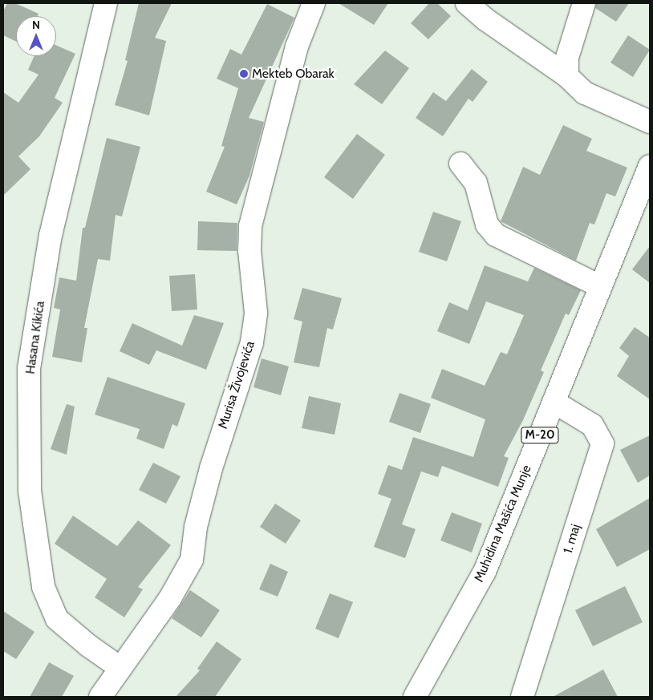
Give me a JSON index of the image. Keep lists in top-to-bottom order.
{
  "streets": {
    "street": [
      "Hasana Kikića",
      "Murisa Živojevića",
      "M-20",
      "Muhidina Mašića Munje",
      "1. maj"
    ]
  },
  "crossings": [
    ["Hasana Kikića", "Murisa Živojevića"],
    ["Muhidina Mašića Munje", "1. maj"]
  ],
  "places": ["Mekteb Obarak"],
  "north": "top"
}
